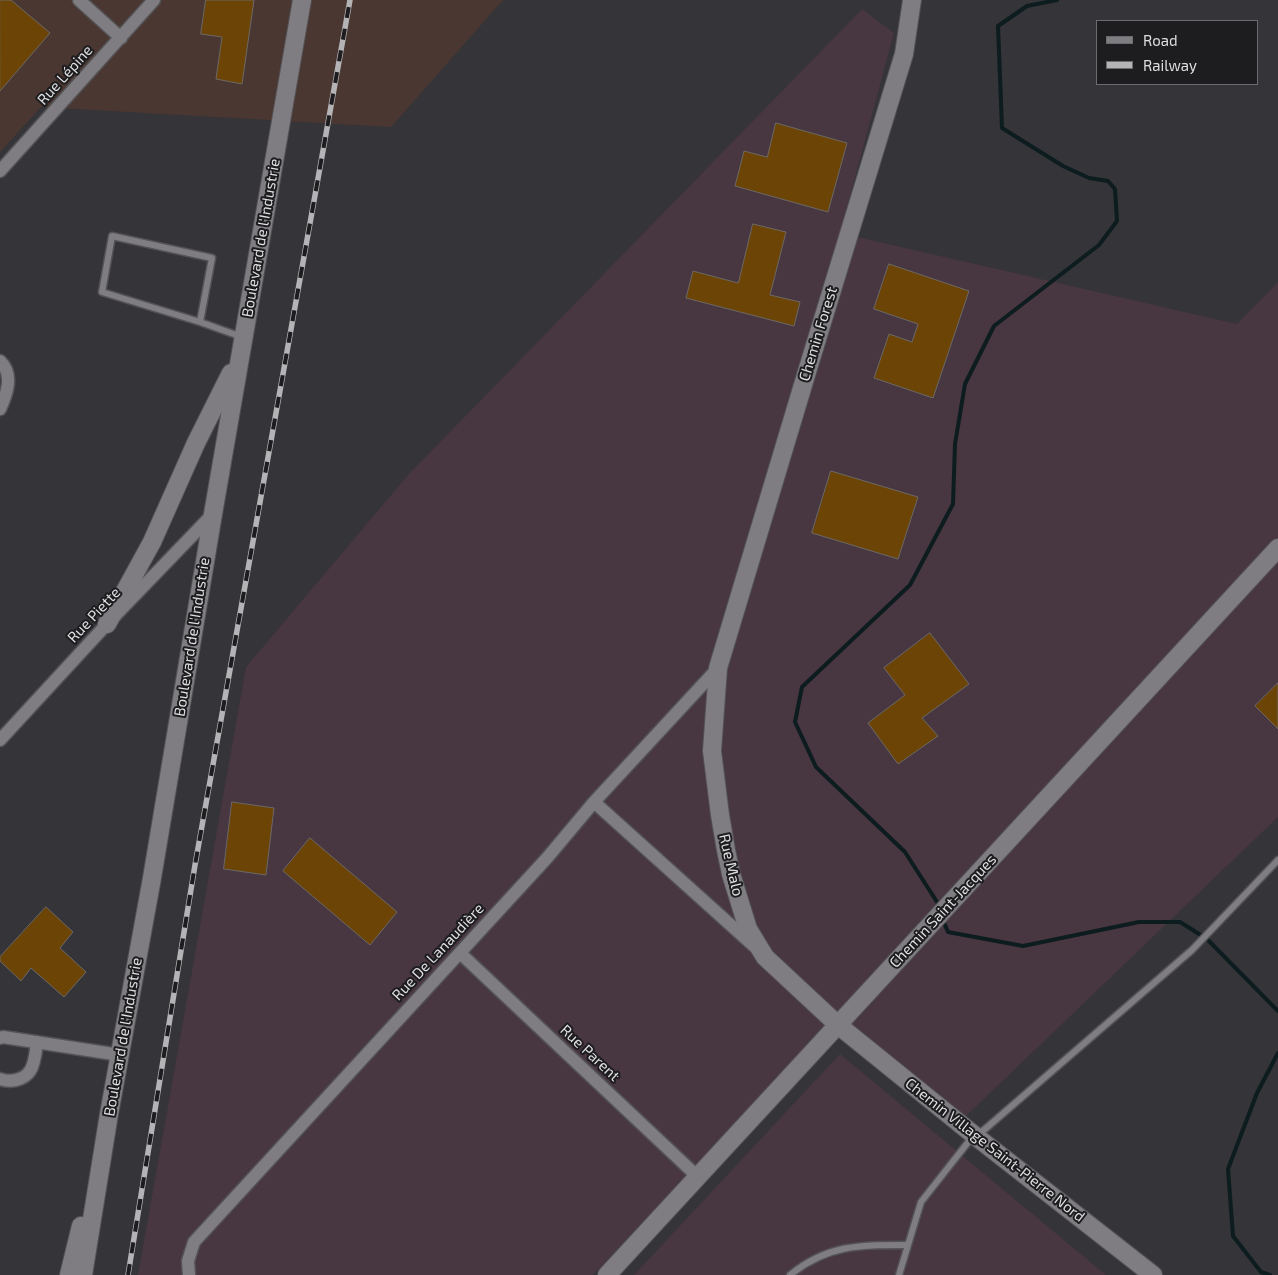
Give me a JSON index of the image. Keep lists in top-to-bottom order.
{
  "streets": {
    "street": [
      "Rue Lépine",
      "Boulevard de l'Industrie",
      "Chemin Forest",
      "Rue Piette",
      "Rue Malo",
      "Chemin Saint-Jacques",
      "Rue De Lanaudière",
      "Rue Parent",
      "Chemin Village Saint-Pierre Nord"
    ]
  },
  "crossings": [
    ["Boulevard de l'Industrie", "Rue Piette"],
    ["Chemin Forest", "Rue Malo"],
    ["Chemin Forest", "Rue De Lanaudière"],
    ["Rue Malo", "Chemin Saint-Jacques"],
    ["Rue Malo", "Rue De Lanaudière"],
    ["Rue Malo", "Chemin Village Saint-Pierre Nord"],
    ["Chemin Saint-Jacques", "Rue Parent"],
    ["Chemin Saint-Jacques", "Chemin Village Saint-Pierre Nord"],
    ["Rue De Lanaudière", "Rue Parent"]
  ],
  "legend": ["Road", "Railway"]
}
